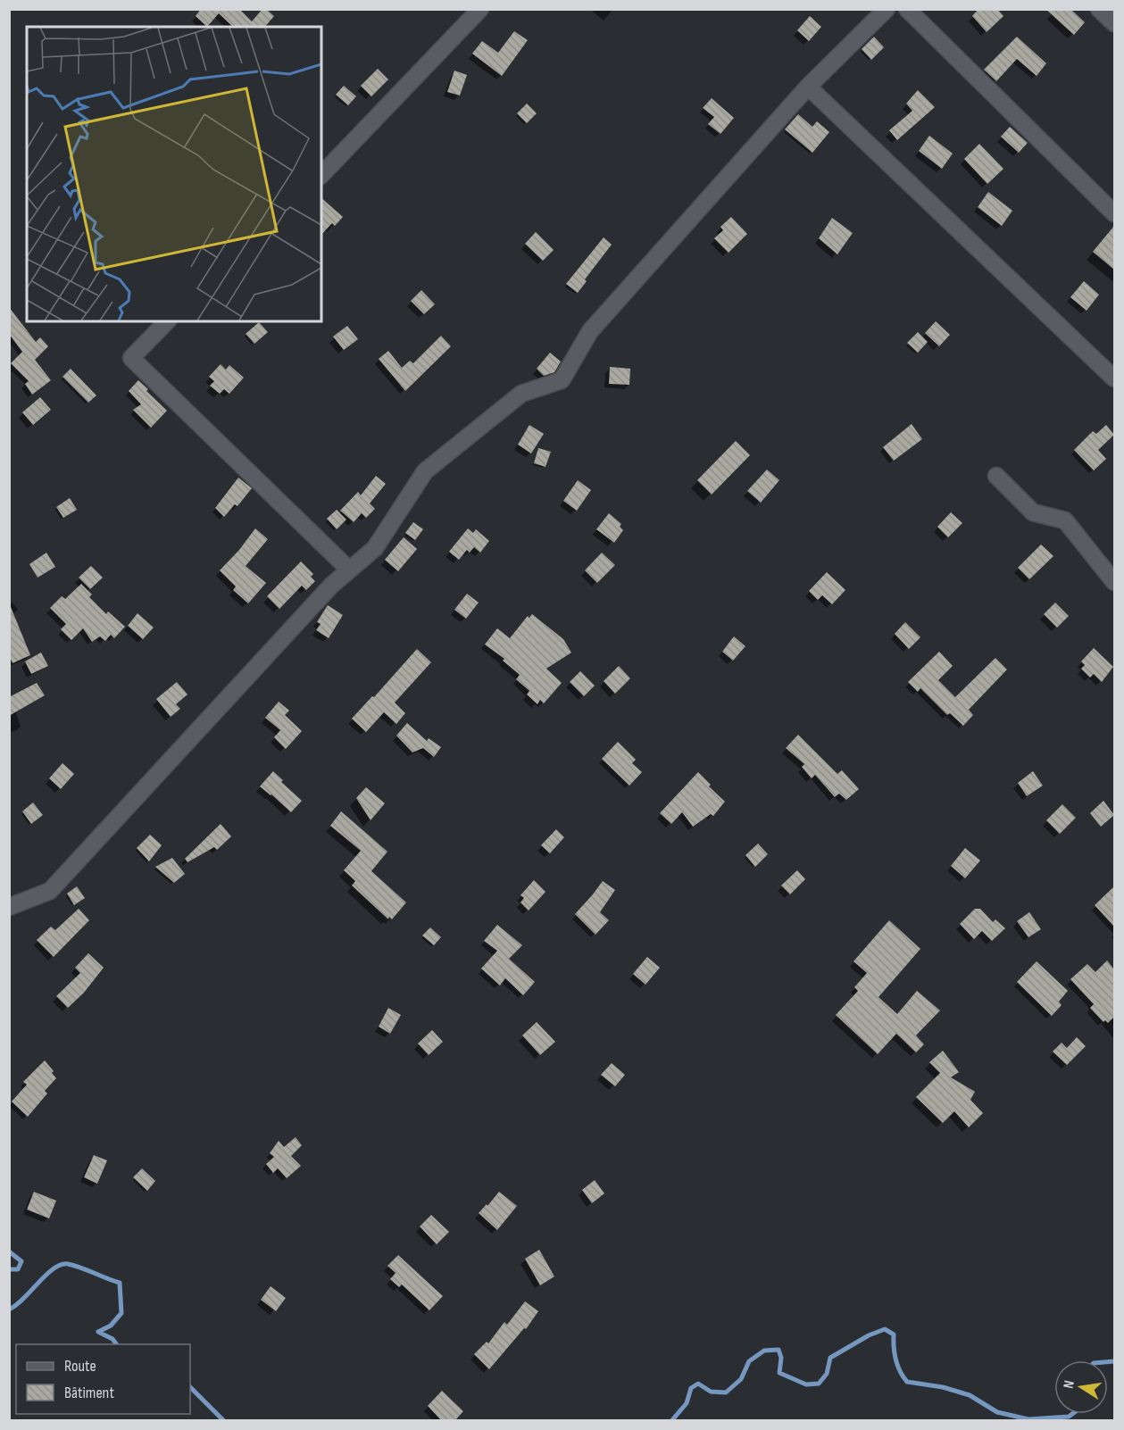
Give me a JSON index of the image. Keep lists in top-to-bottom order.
{
  "legend": ["Route", "Bâtiment"],
  "north": "left"
}
